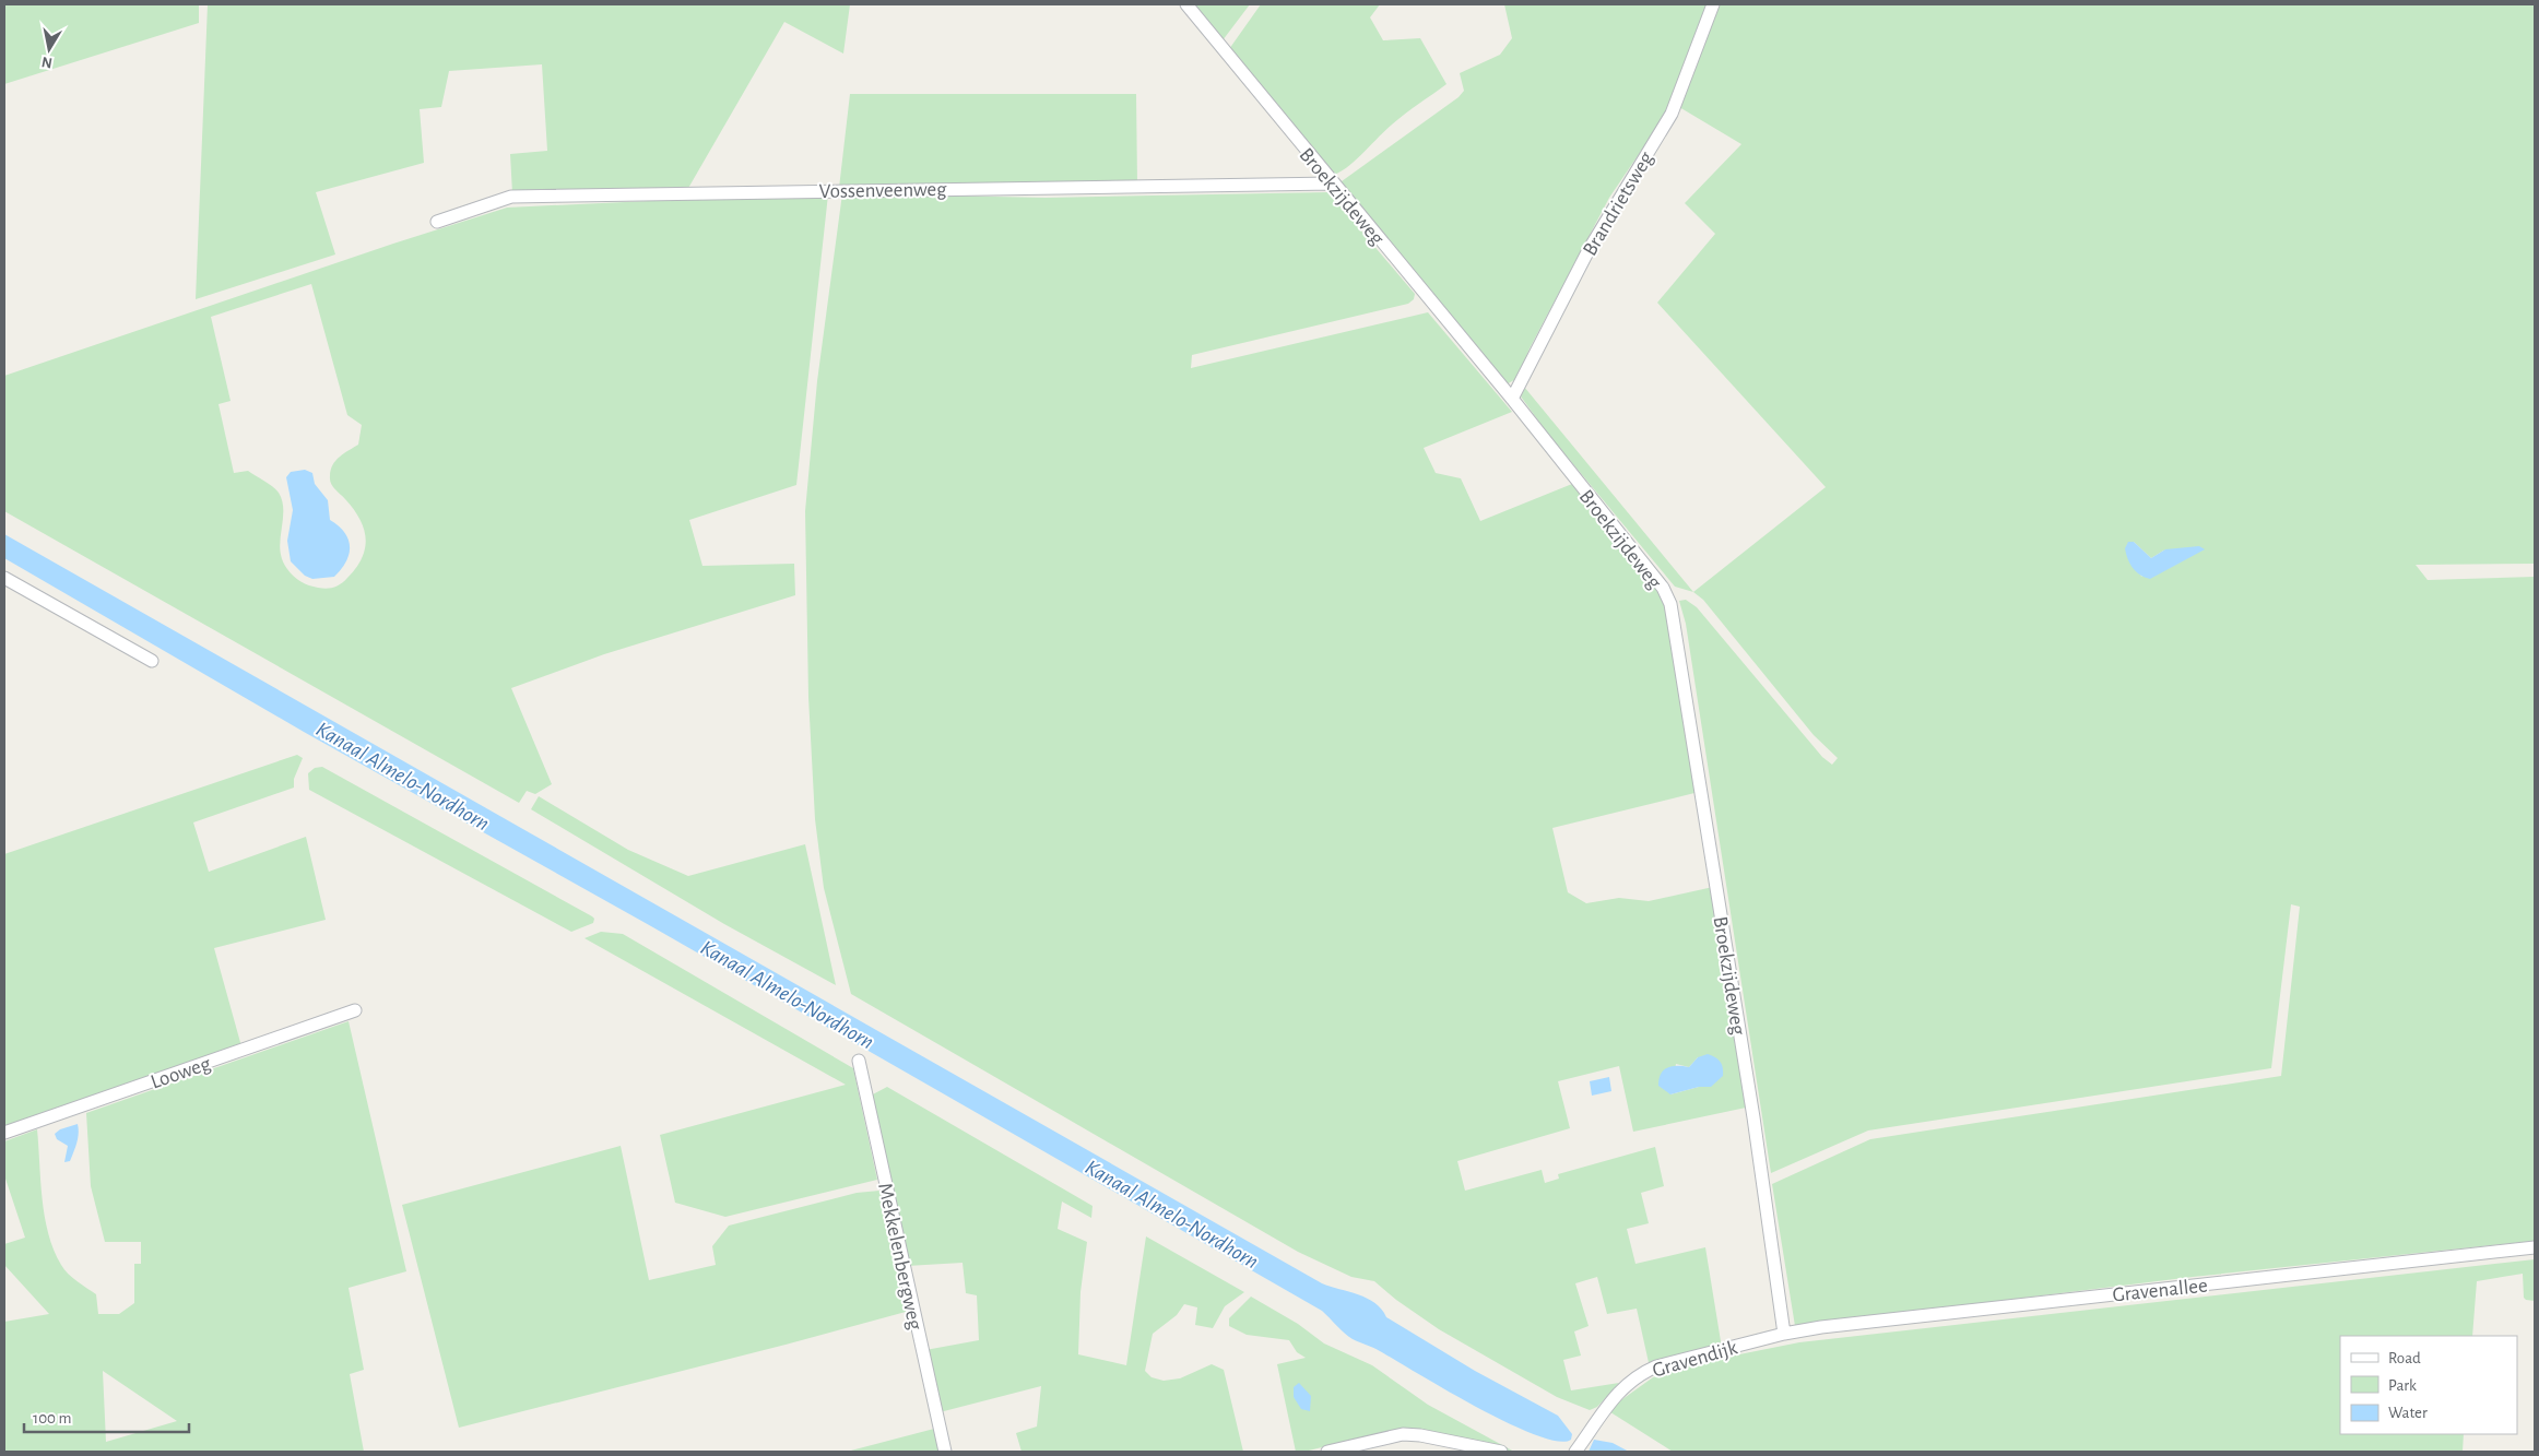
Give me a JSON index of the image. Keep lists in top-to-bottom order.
{
  "streets": {
    "street": [
      "Vossenveenweg",
      "Broekzijdeweg",
      "Brandrietsweg",
      "Looweg",
      "Mekkelenbergweg",
      "Gravenallee",
      "Gravendijk"
    ]
  },
  "crossings": [
    ["Vossenveenweg", "Broekzijdeweg"],
    ["Broekzijdeweg", "Brandrietsweg"],
    ["Broekzijdeweg", "Gravenallee"],
    ["Broekzijdeweg", "Gravendijk"],
    ["Gravenallee", "Gravendijk"]
  ],
  "water": ["Kanaal Almelo-Nordhorn"],
  "legend": ["Road", "Park", "Water"],
  "scale_bar": "100 m",
  "north": "bottom"
}
